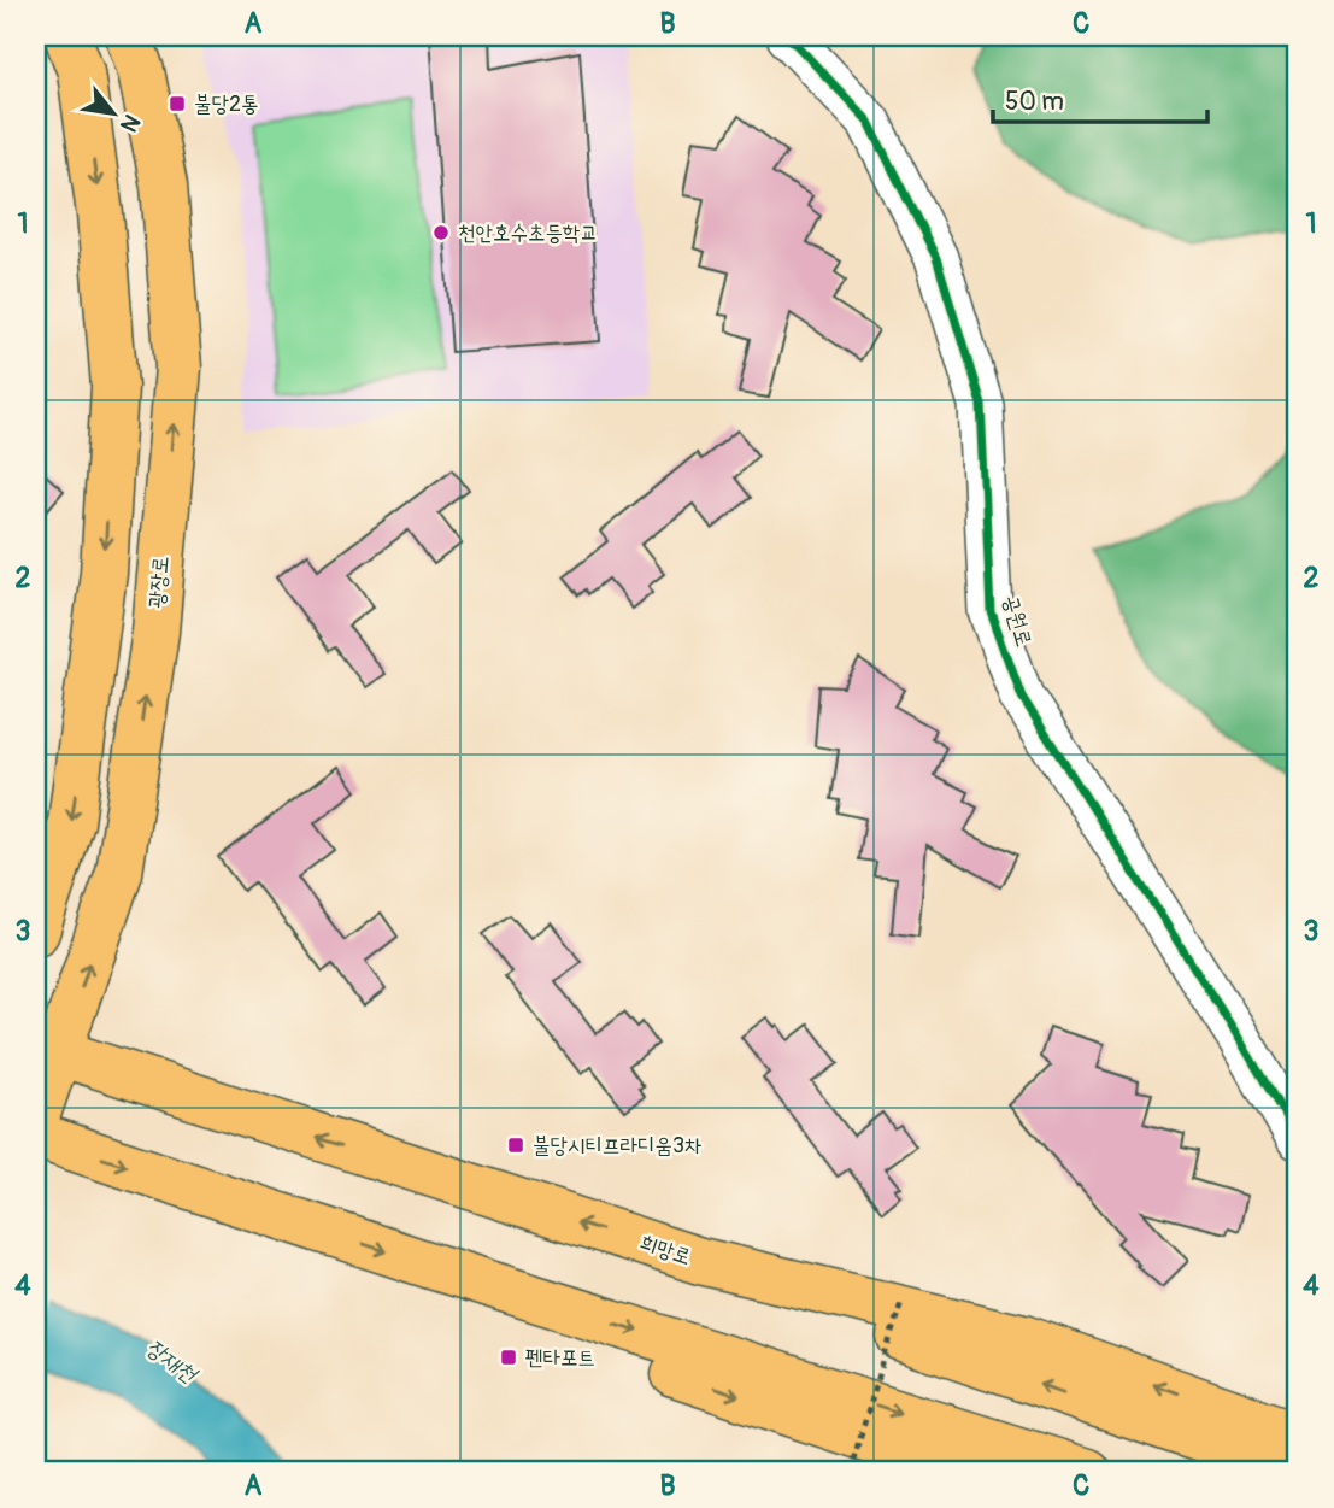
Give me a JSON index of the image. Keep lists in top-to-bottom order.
{
  "streets": {
    "main road": ["광장로", "희망로"],
    "street": ["공원로"]
  },
  "crossings": [
    ["광장로", "희망로"]
  ],
  "water": ["장재천"],
  "places": {
    "transit": ["불당2통", "불당시티프라디움3차", "펜타포트"],
    "other": ["천안호수초등학교"]
  },
  "scale_bar": "50 m",
  "north": "bottom right",
  "grid": {
    "columns": ["A", "B", "C"],
    "rows": [
      "1",
      "2",
      "3",
      "4"
    ]
  }
}
